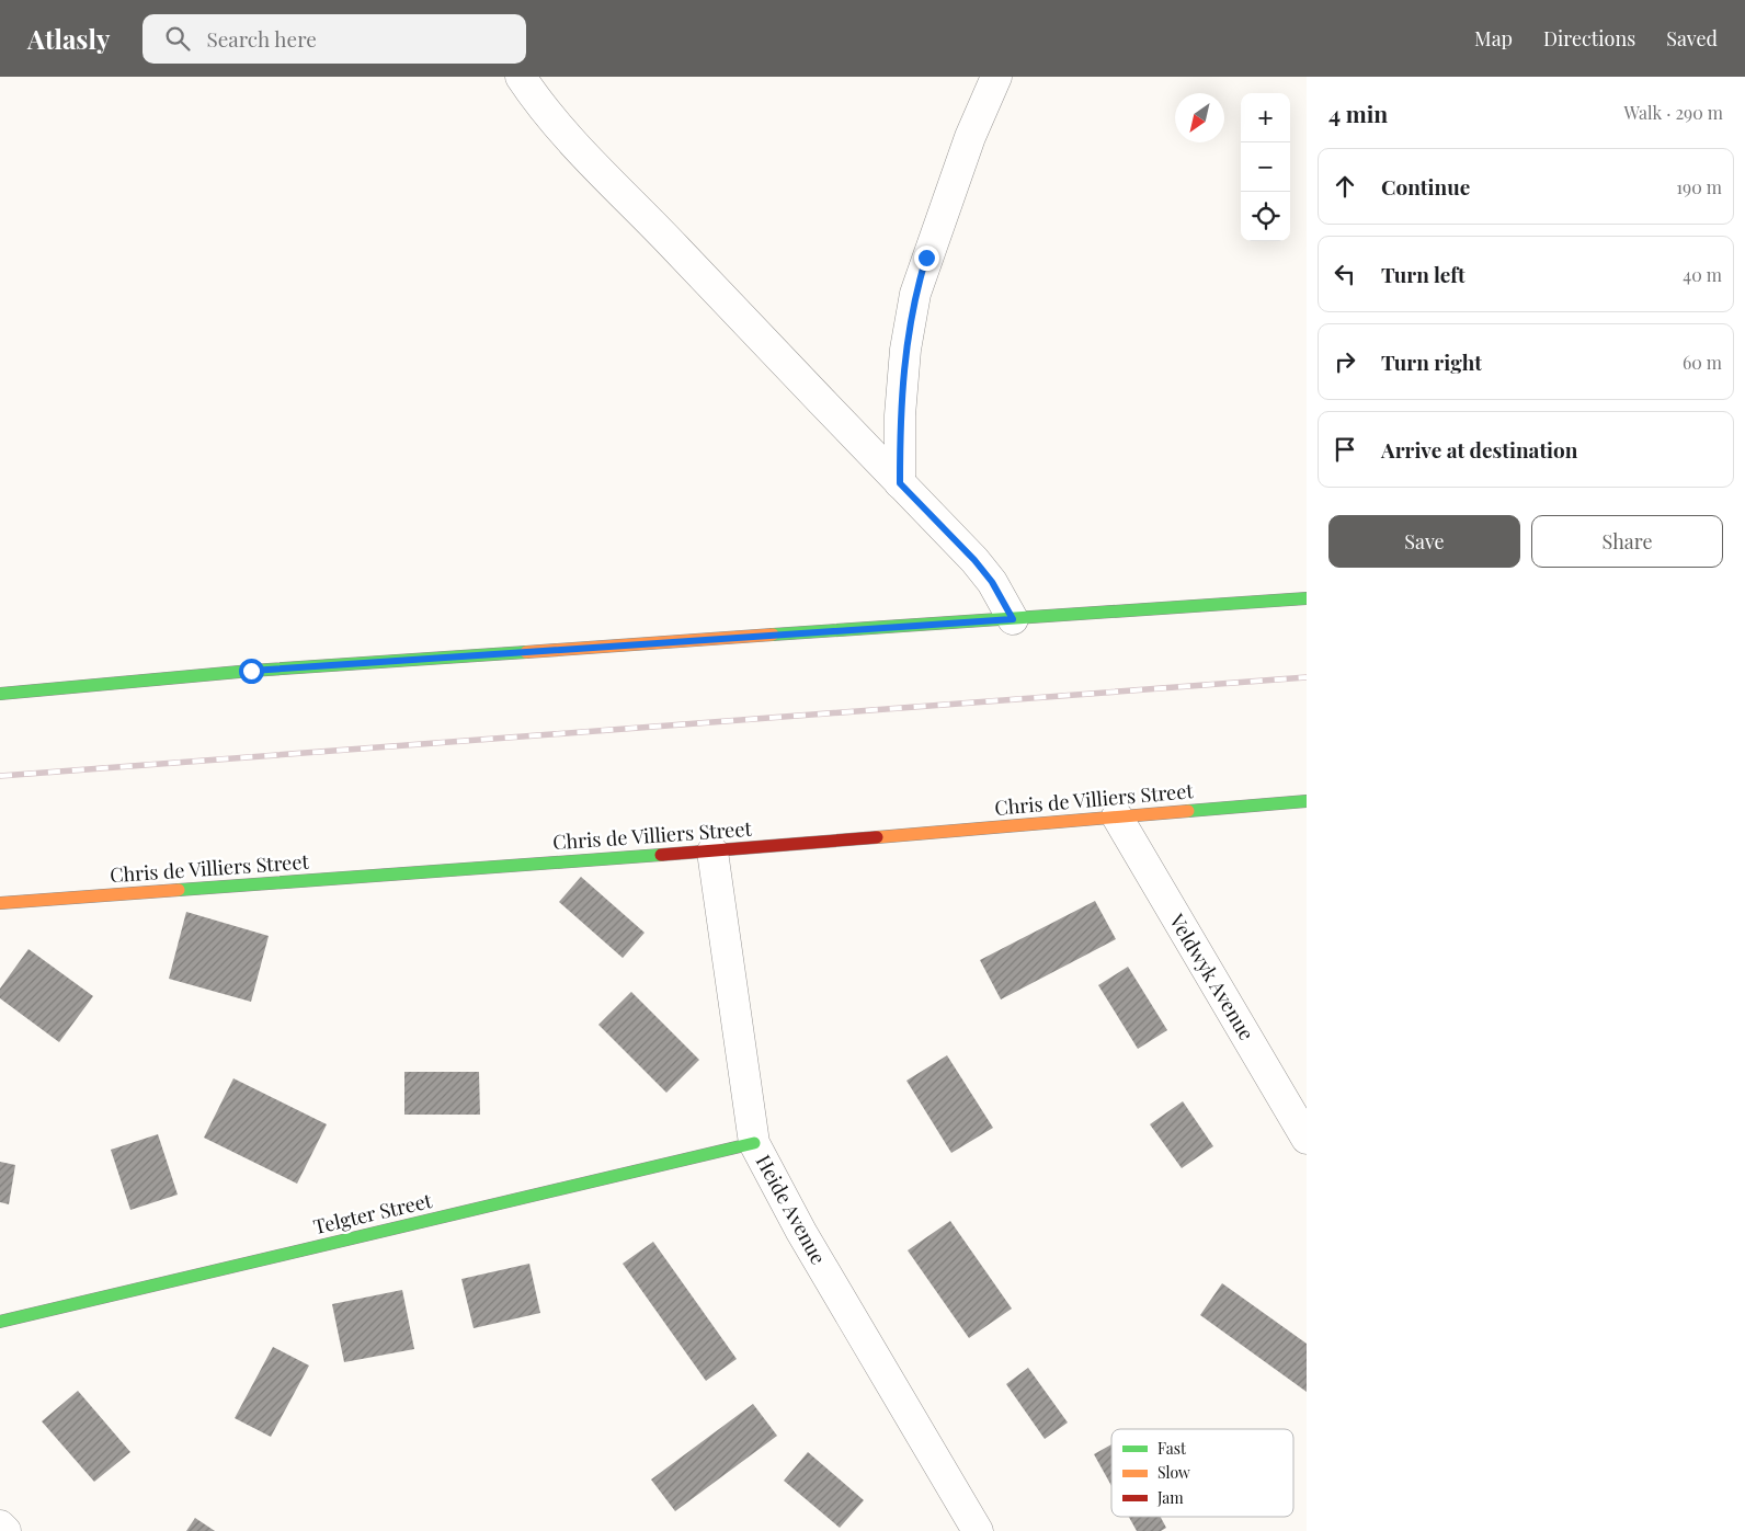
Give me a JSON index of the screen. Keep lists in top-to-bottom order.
{
  "streets": {
    "street": [
      "Chris de Villiers Street",
      "Veldwyk Avenue",
      "Heide Avenue",
      "Telgter Street"
    ]
  },
  "crossings": [
    ["Chris de Villiers Street", "Veldwyk Avenue"],
    ["Chris de Villiers Street", "Heide Avenue"],
    ["Heide Avenue", "Telgter Street"]
  ],
  "legend": ["Fast", "Slow", "Jam"],
  "north": "bottom left",
  "page": {
    "header": "Atlasly",
    "search": "Search here",
    "nav": ["Map", "Directions", "Saved"],
    "heading": ["4 min", "Walk · 290 m"],
    "map_buttons": ["+", "−"],
    "list": [
      ["Continue", "190 m"],
      ["Turn left", "40 m"],
      ["Turn right", "60 m"],
      "Arrive at destination"
    ],
    "buttons": ["Save", "Share"]
  }
}
